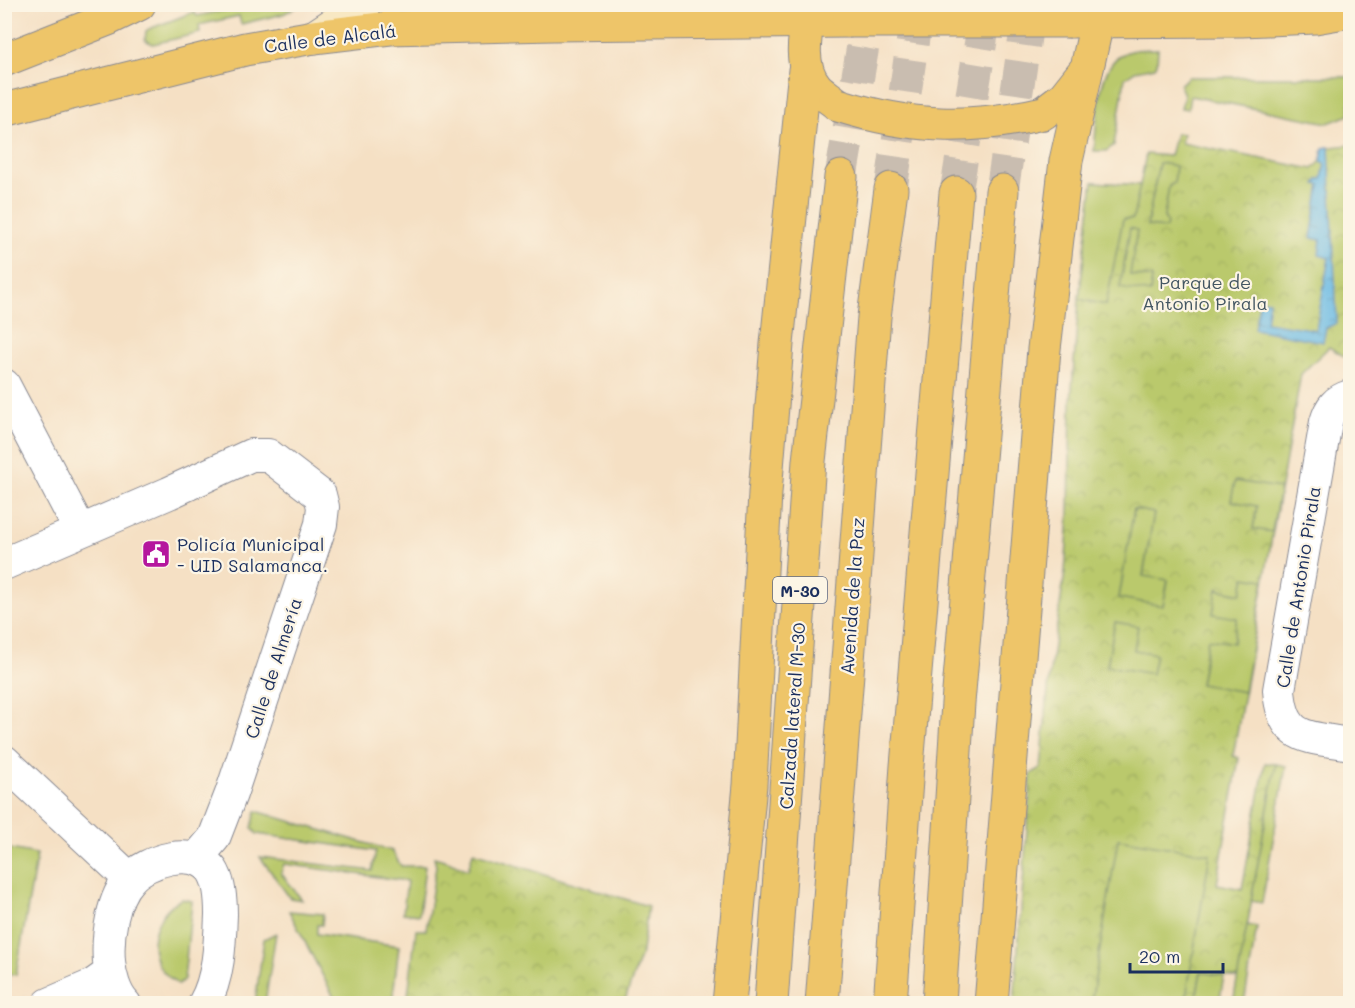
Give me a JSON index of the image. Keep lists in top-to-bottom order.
{
  "streets": {
    "main road": [
      "Calle de Alcalá",
      "M-30",
      "Avenida de la Paz",
      "Calzada lateral M-30"
    ],
    "street": ["Calle de Antonio Pirala", "Calle de Almería"]
  },
  "parks": ["Parque de Antonio Pirala"],
  "places": {
    "public building": ["Policía Municipal - UID Salamanca."]
  },
  "scale_bar": "20 m"
}
